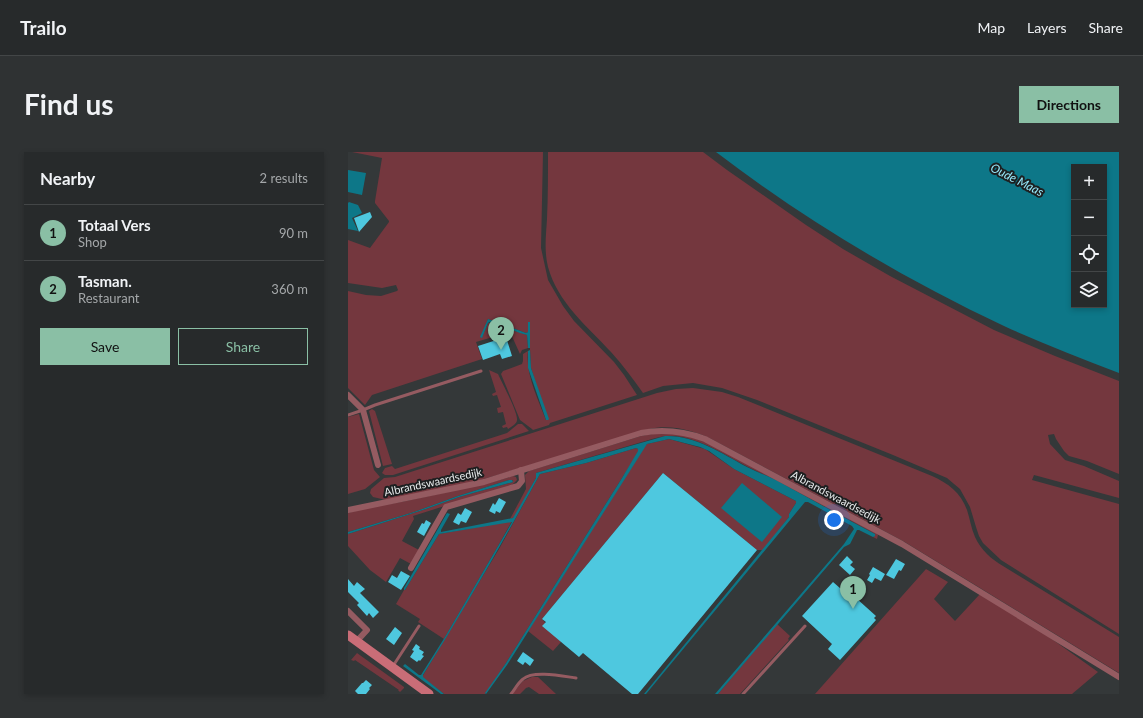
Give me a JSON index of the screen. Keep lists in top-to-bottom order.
{
  "streets": {
    "street": ["Albrandswaardsedijk"]
  },
  "water": ["Oude Maas"],
  "page": {
    "header": "Trailo",
    "nav": ["Map", "Layers", "Share"],
    "buttons": [
      "Directions",
      ["Save", "Share"]
    ],
    "title": "Find us",
    "heading": ["Nearby", "2 results"],
    "map_buttons": ["+", "−"],
    "list": [
      {
        "mark": "1",
        "name": "Totaal Vers",
        "note": "Shop",
        "value": "90 m"
      },
      {
        "mark": "2",
        "name": "Tasman.",
        "note": "Restaurant",
        "value": "360 m"
      }
    ],
    "pins": ["2", "1"]
  }
}
